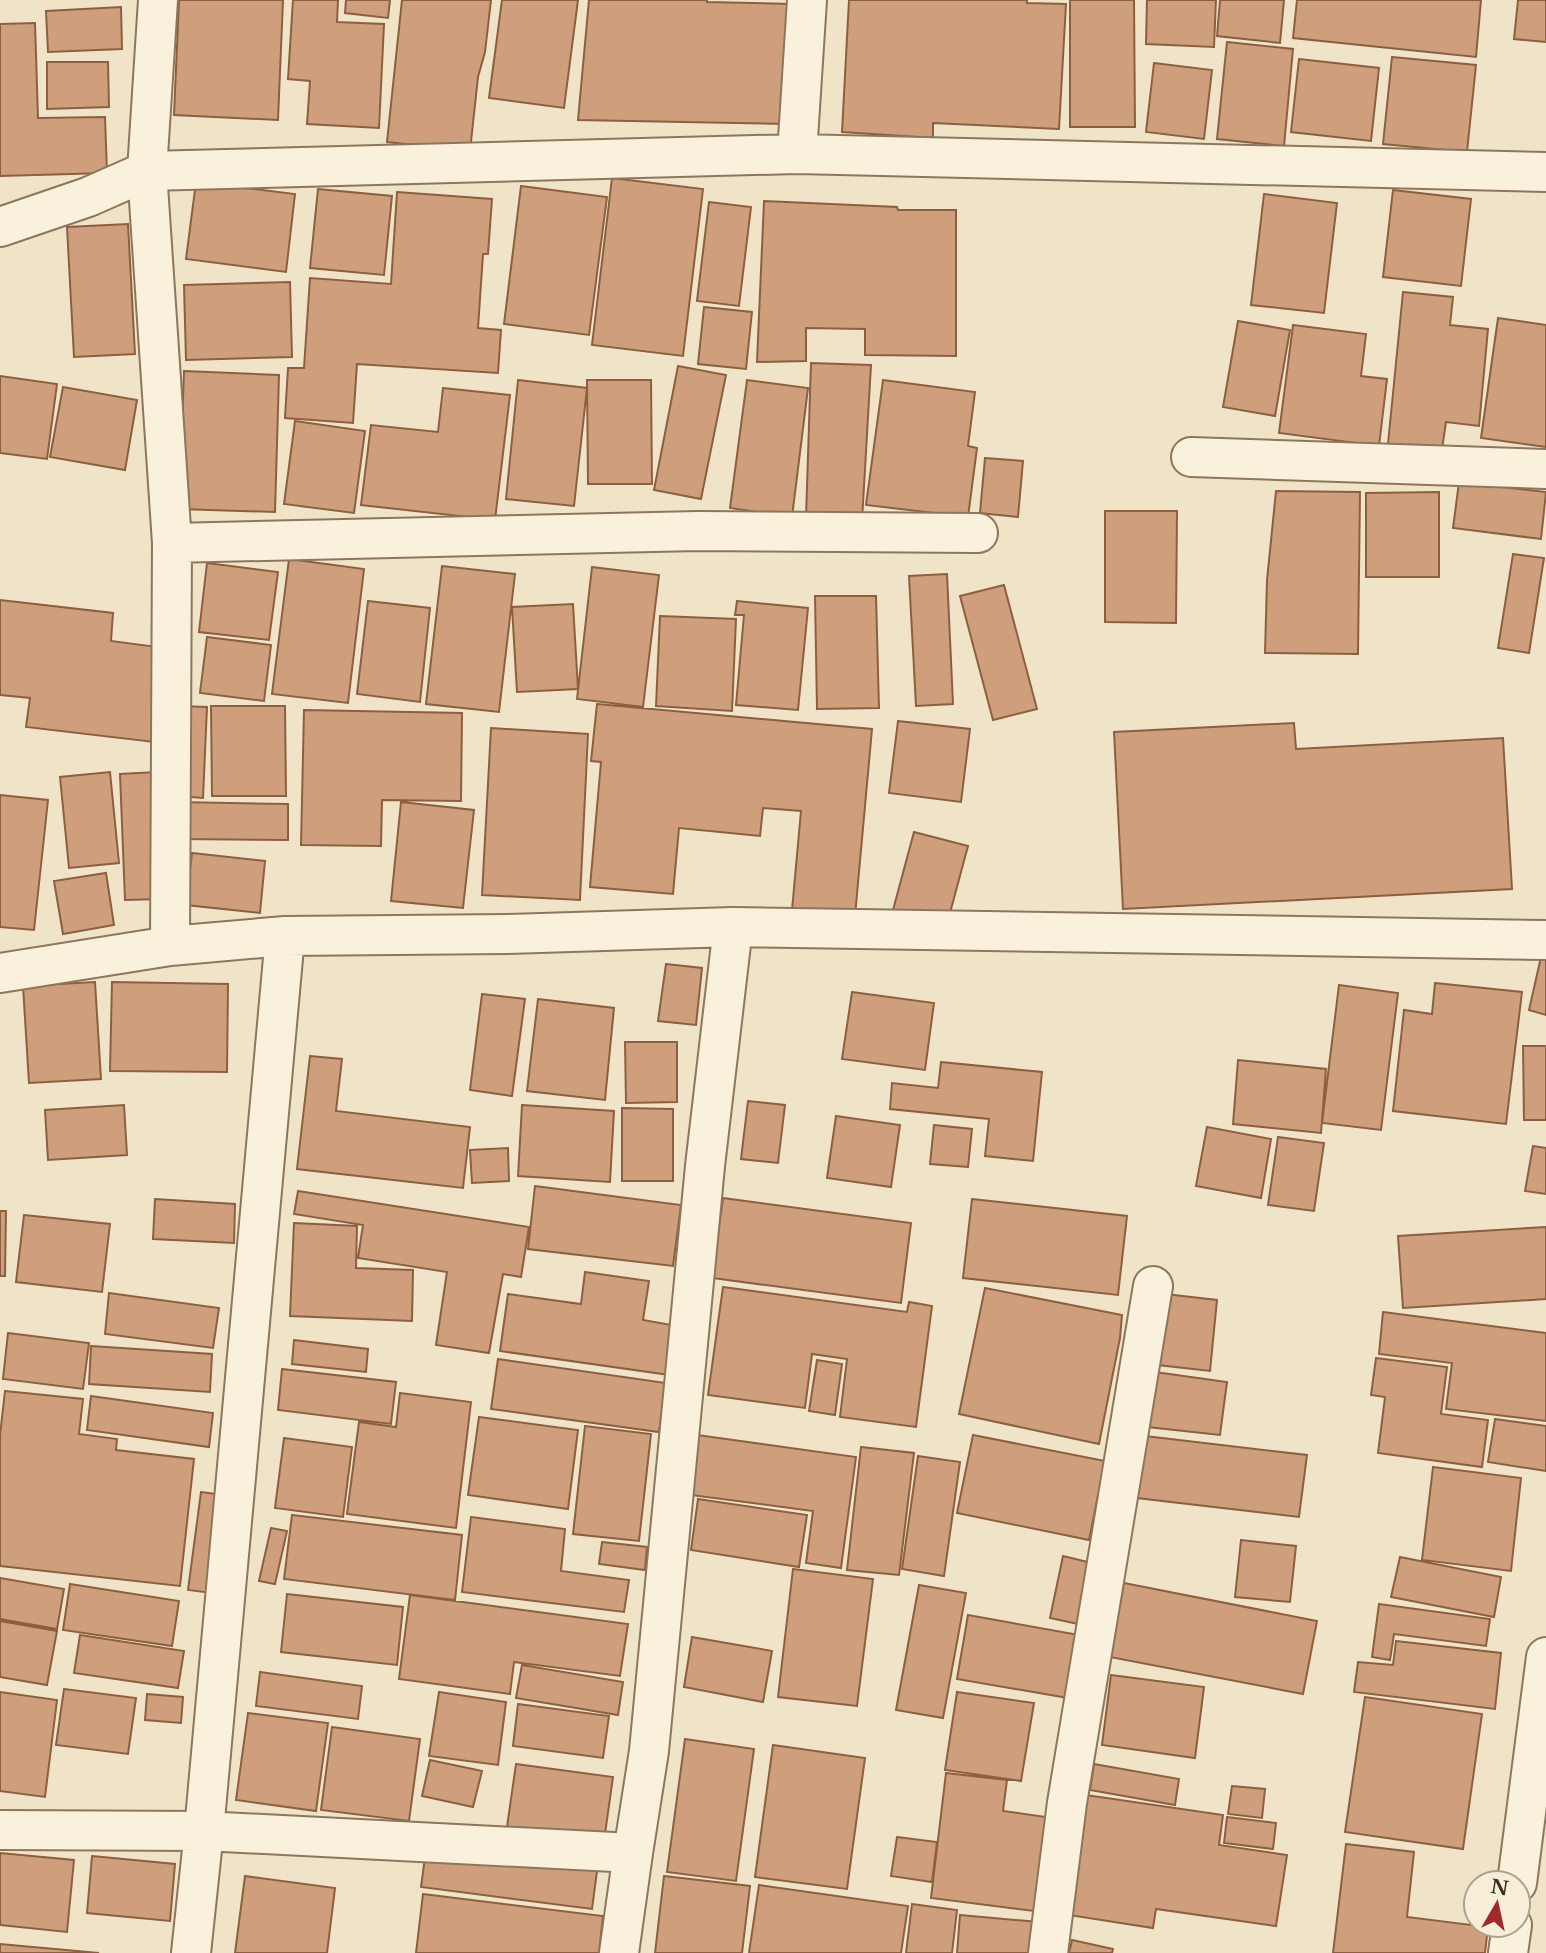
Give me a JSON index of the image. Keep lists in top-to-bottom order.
{
  "north": "top"
}
